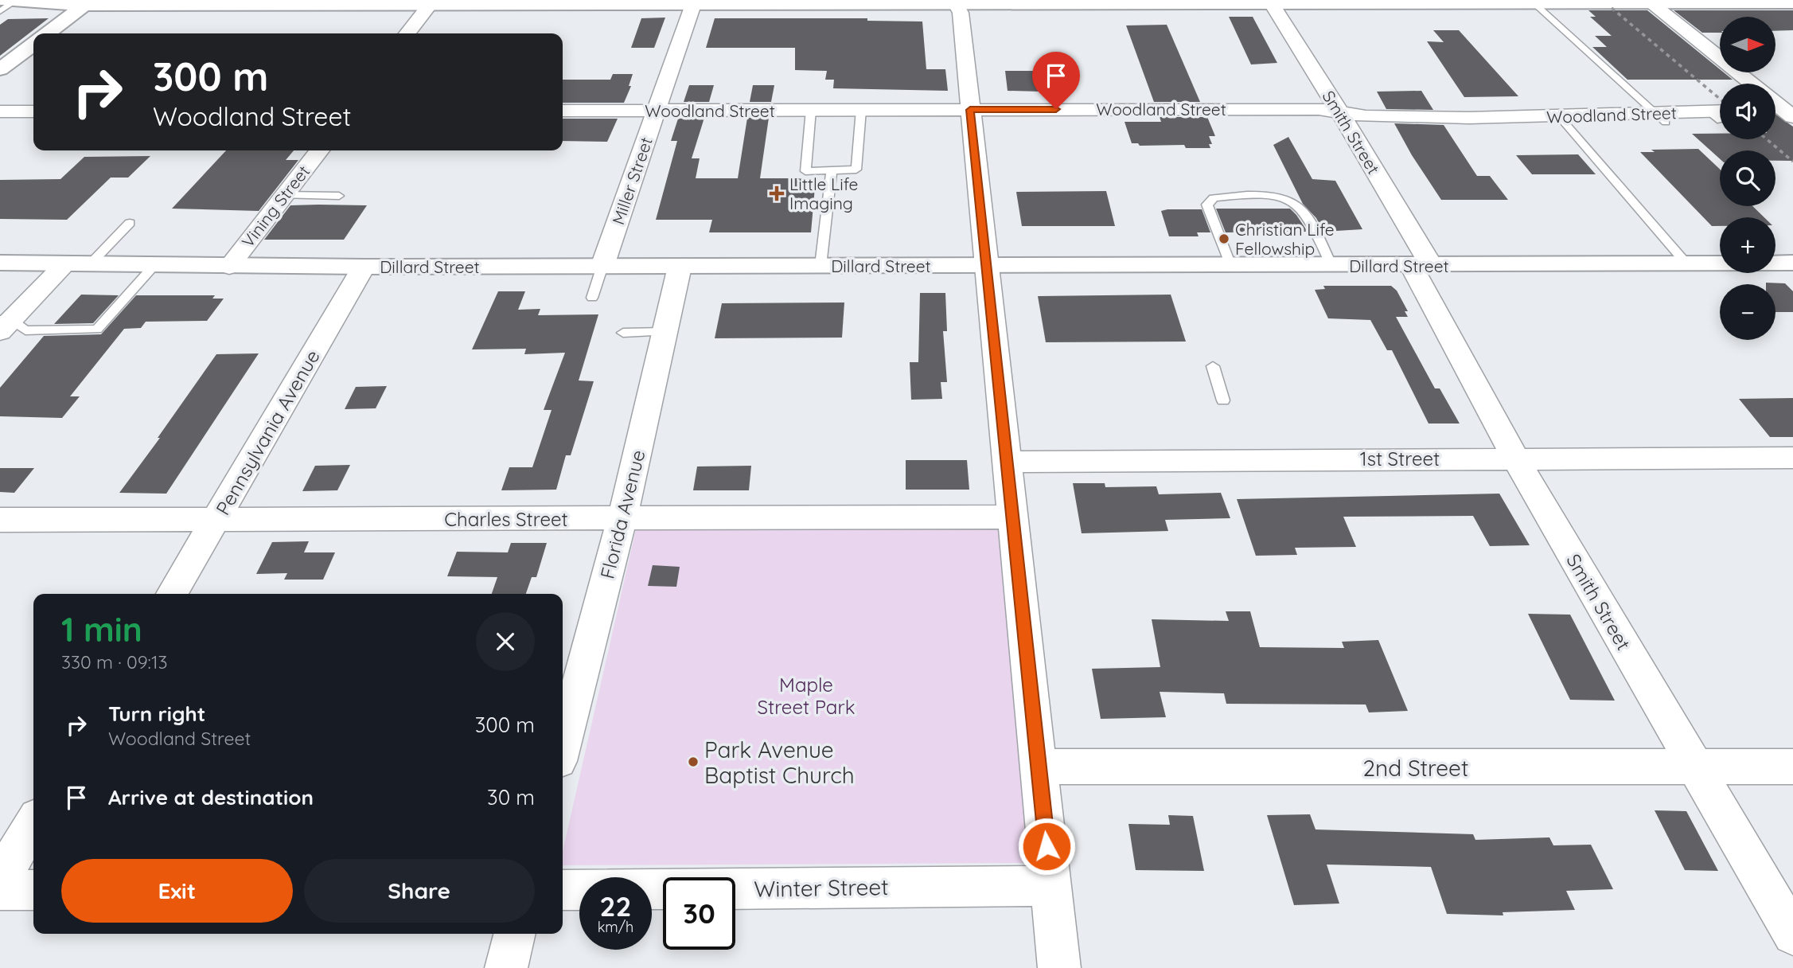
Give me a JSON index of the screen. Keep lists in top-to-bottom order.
{
  "streets": {
    "main road": ["Dillard Street"],
    "street": [
      "Woodland Street",
      "Smith Street",
      "Miller Street",
      "Vining Street",
      "Pennsylvania Avenue",
      "1st Street",
      "Florida Avenue",
      "Charles Street",
      "2nd Street",
      "Winter Street"
    ]
  },
  "crossings": [
    ["Woodland Street", "Smith Street"],
    ["Woodland Street", "Miller Street"],
    ["Smith Street", "Dillard Street"],
    ["Smith Street", "1st Street"],
    ["Smith Street", "2nd Street"],
    ["Miller Street", "Dillard Street"],
    ["Vining Street", "Dillard Street"],
    ["Dillard Street", "Pennsylvania Avenue"],
    ["Dillard Street", "Florida Avenue"],
    ["Pennsylvania Avenue", "Charles Street"],
    ["Florida Avenue", "Charles Street"]
  ],
  "parks": ["Maple Street Park"],
  "places": {
    "health": ["Little Life Imaging"],
    "other": ["Christian Life Fellowship", "Park Avenue Baptist Church"]
  },
  "north": "right",
  "page": {
    "map_buttons": ["+", "−"],
    "turn": ["300 m", "Woodland Street"],
    "heading": ["1 min", "330 m · 09:13"],
    "list": [
      {
        "name": "Turn right",
        "note": "Woodland Street",
        "value": "300 m"
      },
      {
        "name": "Arrive at destination",
        "value": "30 m"
      }
    ],
    "buttons": ["Exit", "Share"],
    "speed": "22 km/h",
    "limit": "30"
  }
}
